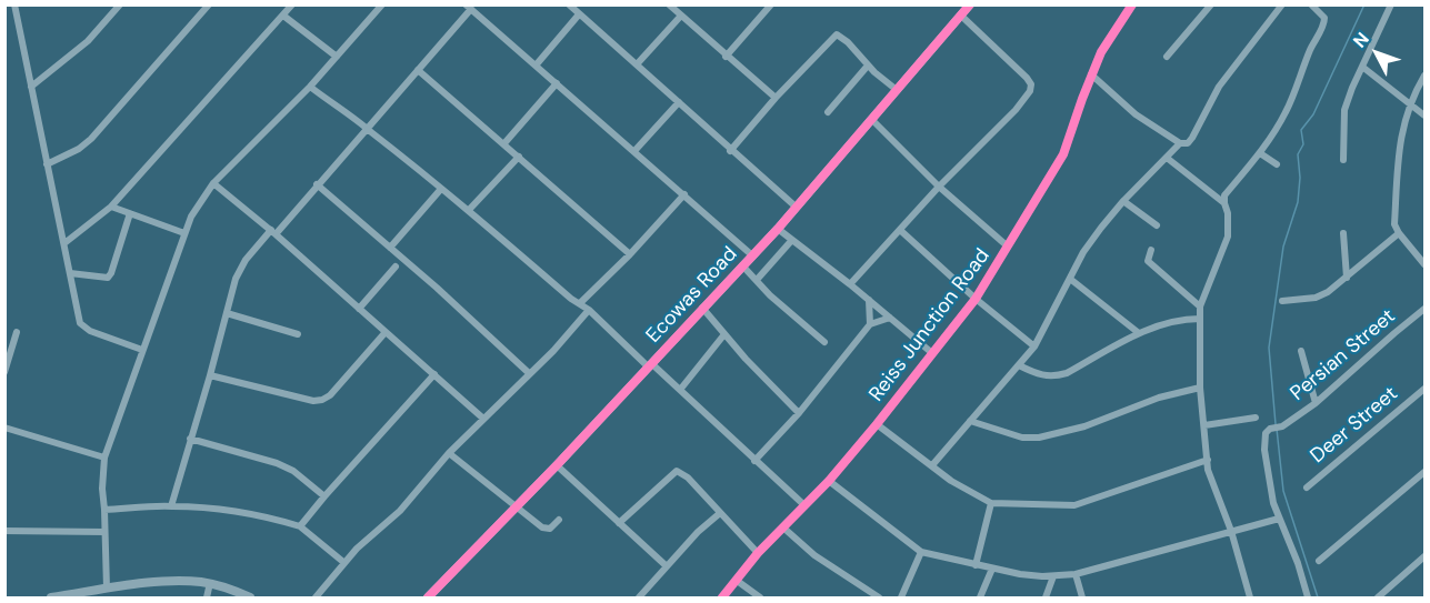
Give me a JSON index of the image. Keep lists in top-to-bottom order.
{
  "streets": {
    "street": [
      "Ecowas Road",
      "Reiss Junction Road",
      "Persian Street",
      "Deer Street"
    ]
  },
  "north": "top left"
}
